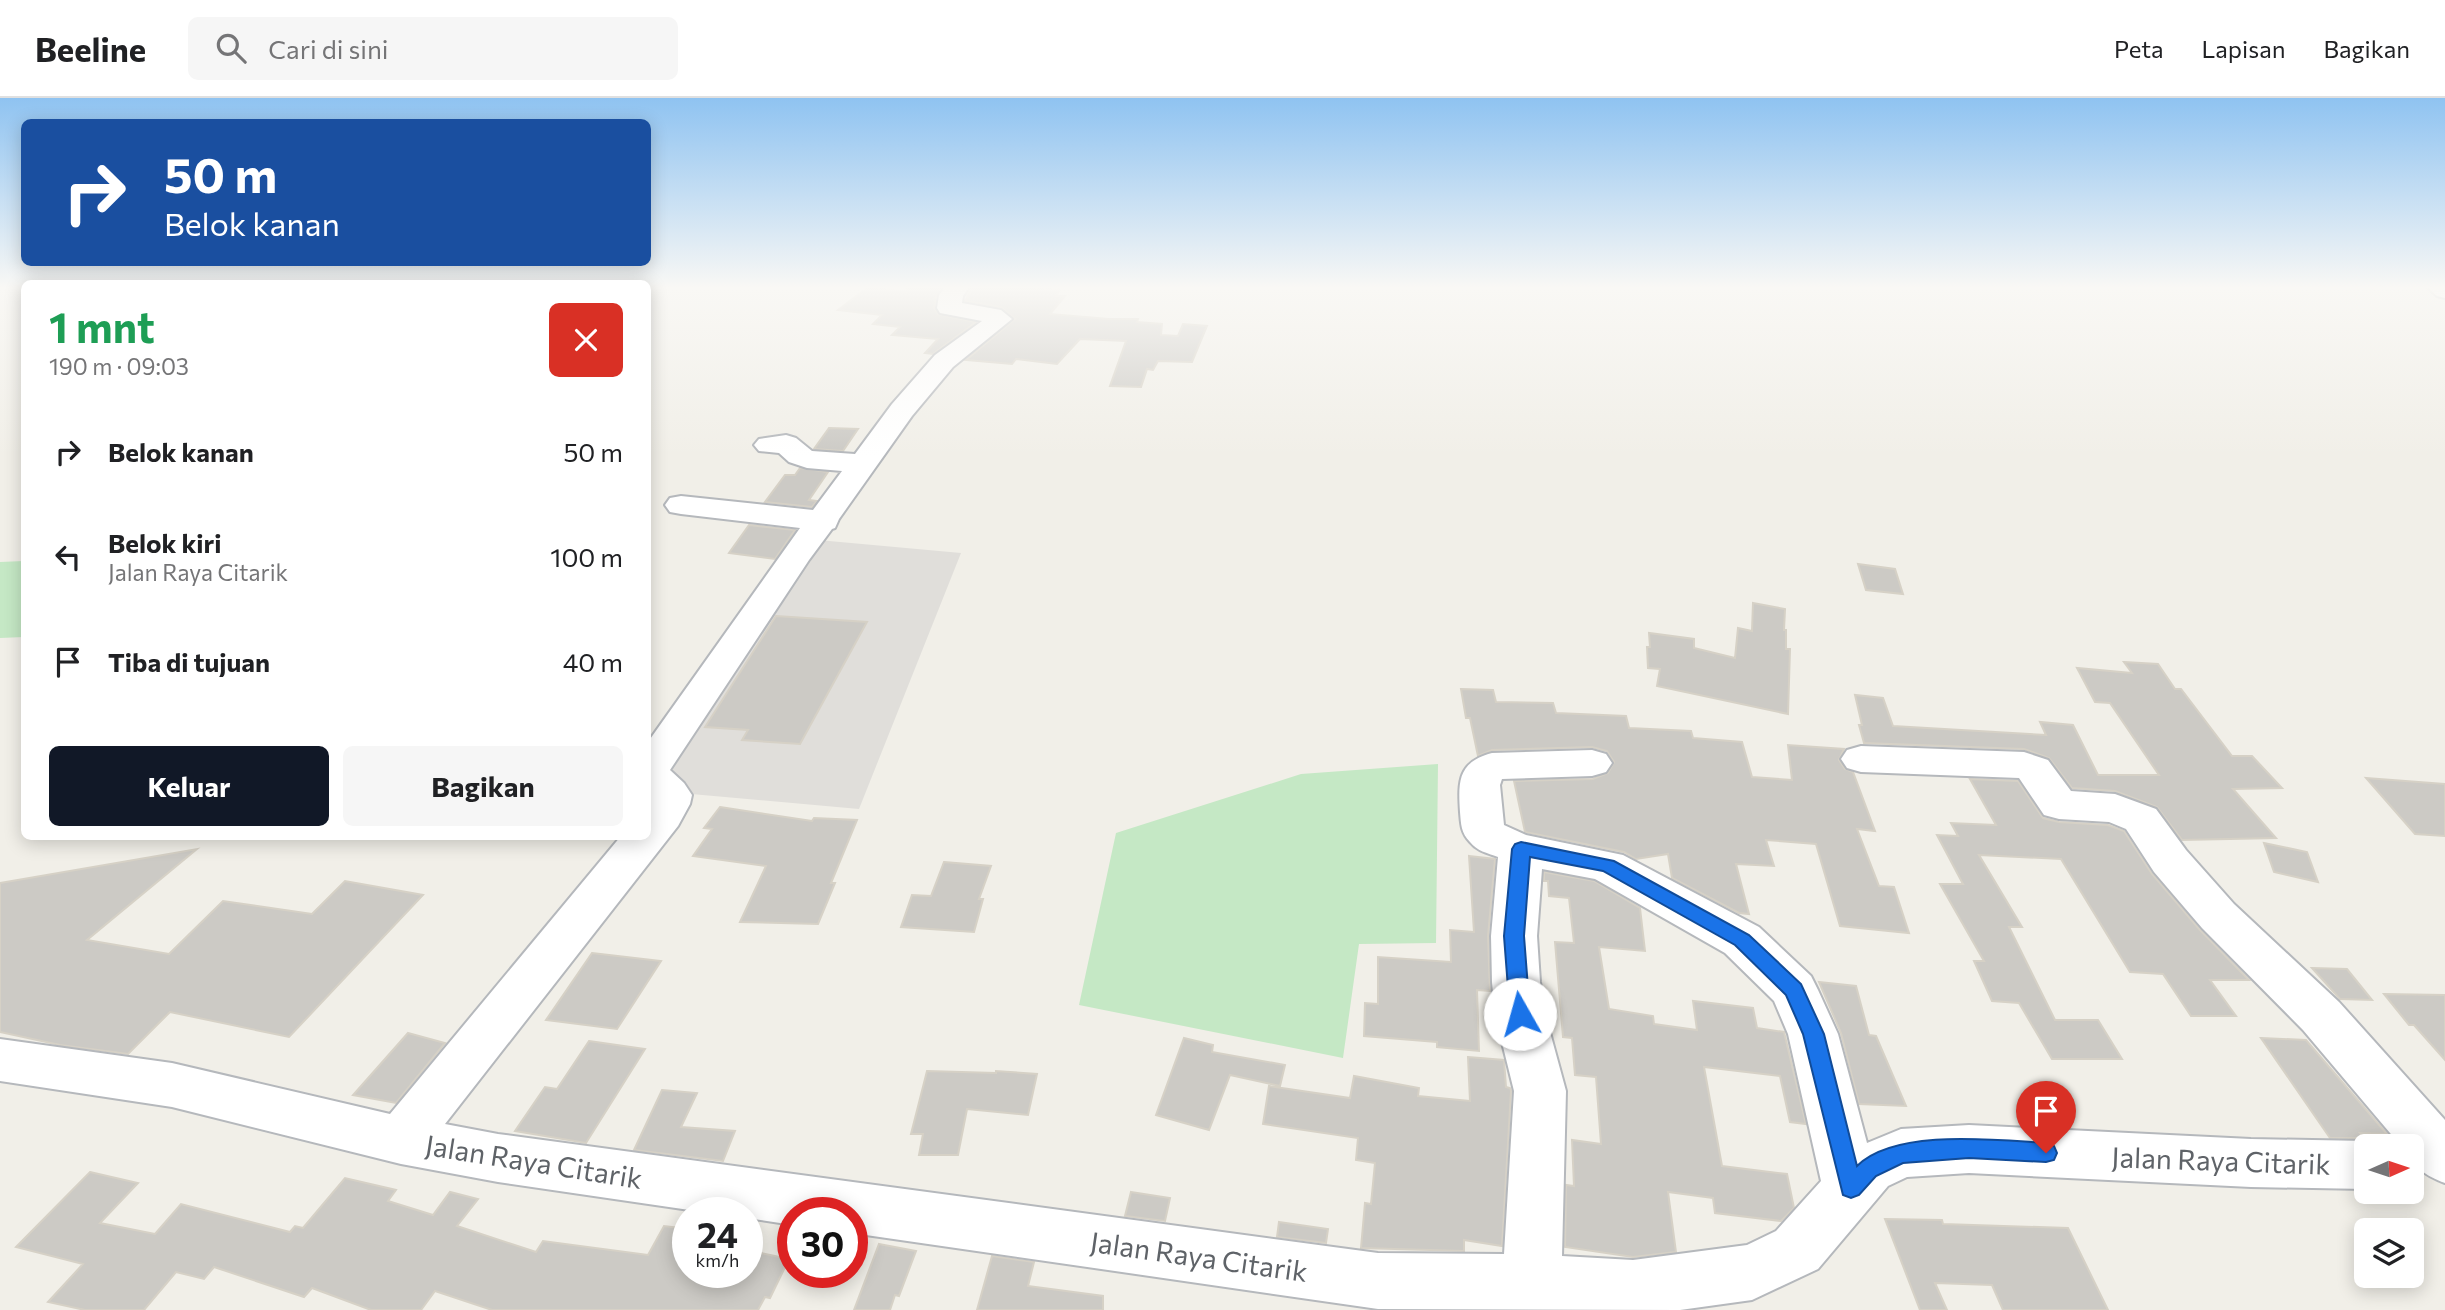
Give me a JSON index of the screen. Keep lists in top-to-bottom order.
{
  "streets": {
    "street": ["Jalan Raya Citarik"]
  },
  "north": "right",
  "page": {
    "header": "Beeline",
    "search": "Cari di sini",
    "nav": ["Peta", "Lapisan", "Bagikan"],
    "turn": ["50 m", "Belok kanan"],
    "heading": ["1 mnt", "190 m · 09:03"],
    "list": [
      {
        "name": "Belok kanan",
        "value": "50 m"
      },
      {
        "name": "Belok kiri",
        "note": "Jalan Raya Citarik",
        "value": "100 m"
      },
      {
        "name": "Tiba di tujuan",
        "value": "40 m"
      }
    ],
    "buttons": ["Keluar", "Bagikan"],
    "speed": "24 km/h",
    "limit": "30"
  }
}
